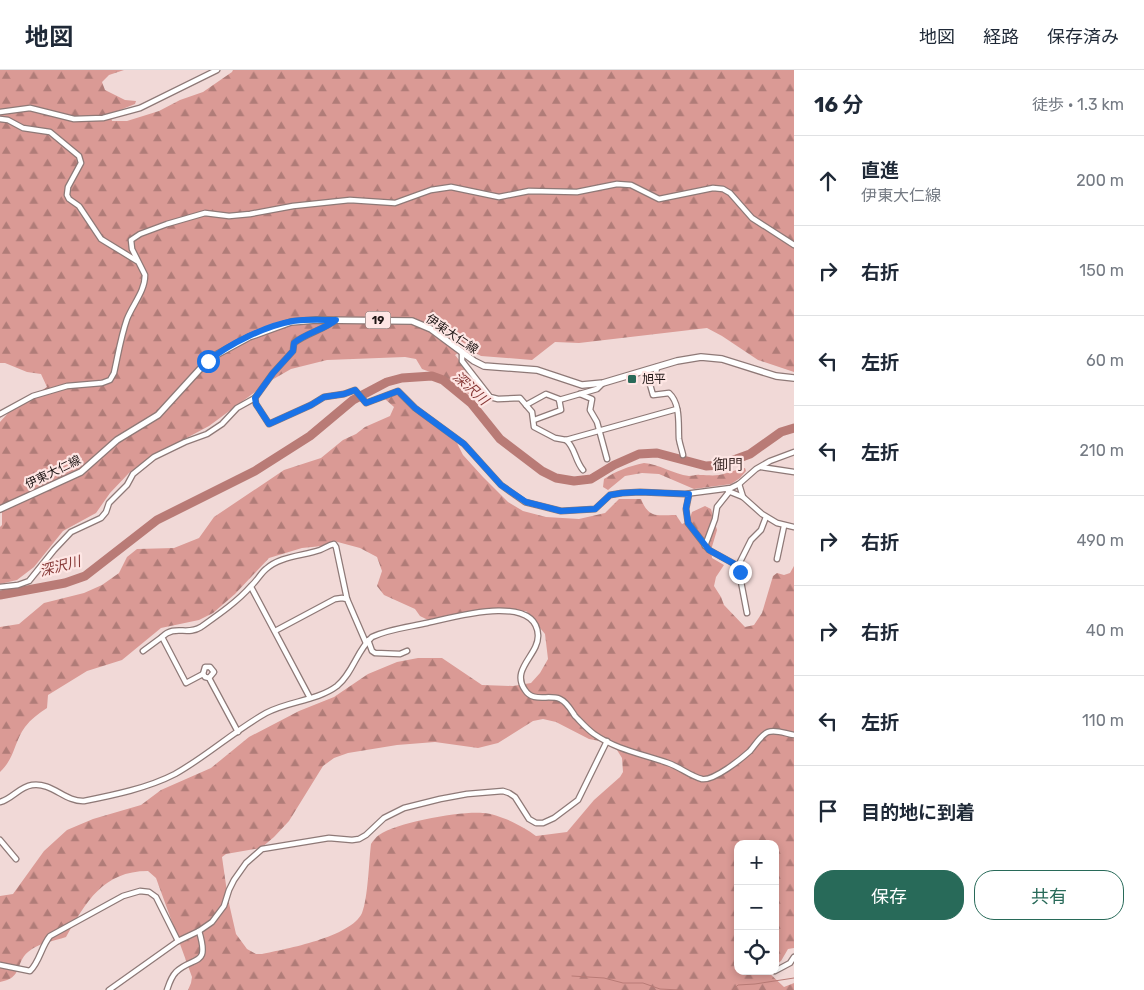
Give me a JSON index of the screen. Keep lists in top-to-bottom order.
{
  "streets": {
    "main road": ["19", "伊東大仁線"]
  },
  "districts": ["御門"],
  "water": ["深沢川"],
  "places": {
    "transit": ["旭平"]
  },
  "page": {
    "header": "地図",
    "nav": ["地図", "経路", "保存済み"],
    "heading": ["16 分", "徒歩 · 1.3 km"],
    "list": [
      ["直進", "伊東大仁線", "200 m"],
      ["右折", "150 m"],
      ["左折", "60 m"],
      ["左折", "210 m"],
      ["右折", "490 m"],
      ["右折", "40 m"],
      ["左折", "110 m"],
      "目的地に到着"
    ],
    "map_buttons": ["+", "−"],
    "buttons": ["保存", "共有"]
  }
}
